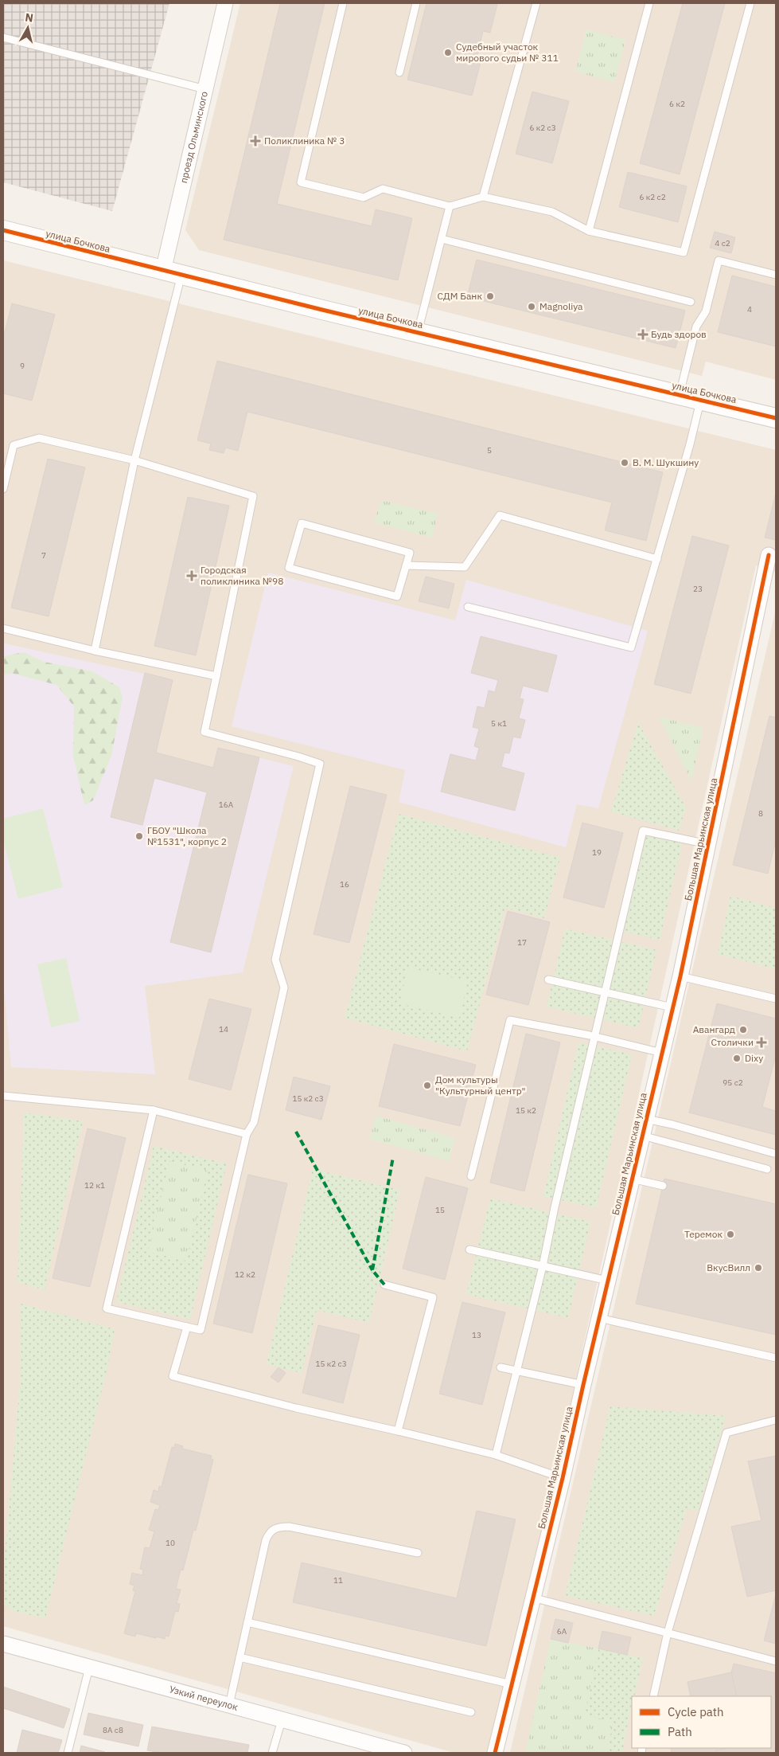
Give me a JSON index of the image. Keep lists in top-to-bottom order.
{
  "streets": {
    "street": [
      "проезд Ольминского",
      "улица Бочкова",
      "Большая Марьинская улица",
      "Узкий переулок"
    ]
  },
  "crossings": [
    ["проезд Ольминского", "улица Бочкова"]
  ],
  "places": {
    "other": [
      "Судебный участок мирового судьи № 311",
      "СДМ Банк",
      "Magnoliya",
      "В. М. Шукшину",
      "ГБОУ \"Школа №1531\", корпус 2",
      "Авангард",
      "Dixy",
      "Дом культуры \"Культурный центр\"",
      "Теремок",
      "ВкусВилл"
    ],
    "health": [
      "Поликлиника № 3",
      "Будь здоров",
      "Городская поликлиника №98",
      "Столички"
    ]
  },
  "house_numbers": [
    "6 к2",
    "6 к2 с3",
    "6 к2 с2",
    "4 с2",
    "4",
    "9",
    "5",
    "7",
    "23",
    "5 к1",
    "16А",
    "8",
    "19",
    "16",
    "17",
    "14",
    "95 с2",
    "15 к2 с3",
    "15 к2",
    "12 к1",
    "15",
    "12 к2",
    "13",
    "15 к2 с3",
    "10",
    "11",
    "6А",
    "8А с8"
  ],
  "legend": ["Cycle path", "Path"],
  "north": "top"
}
